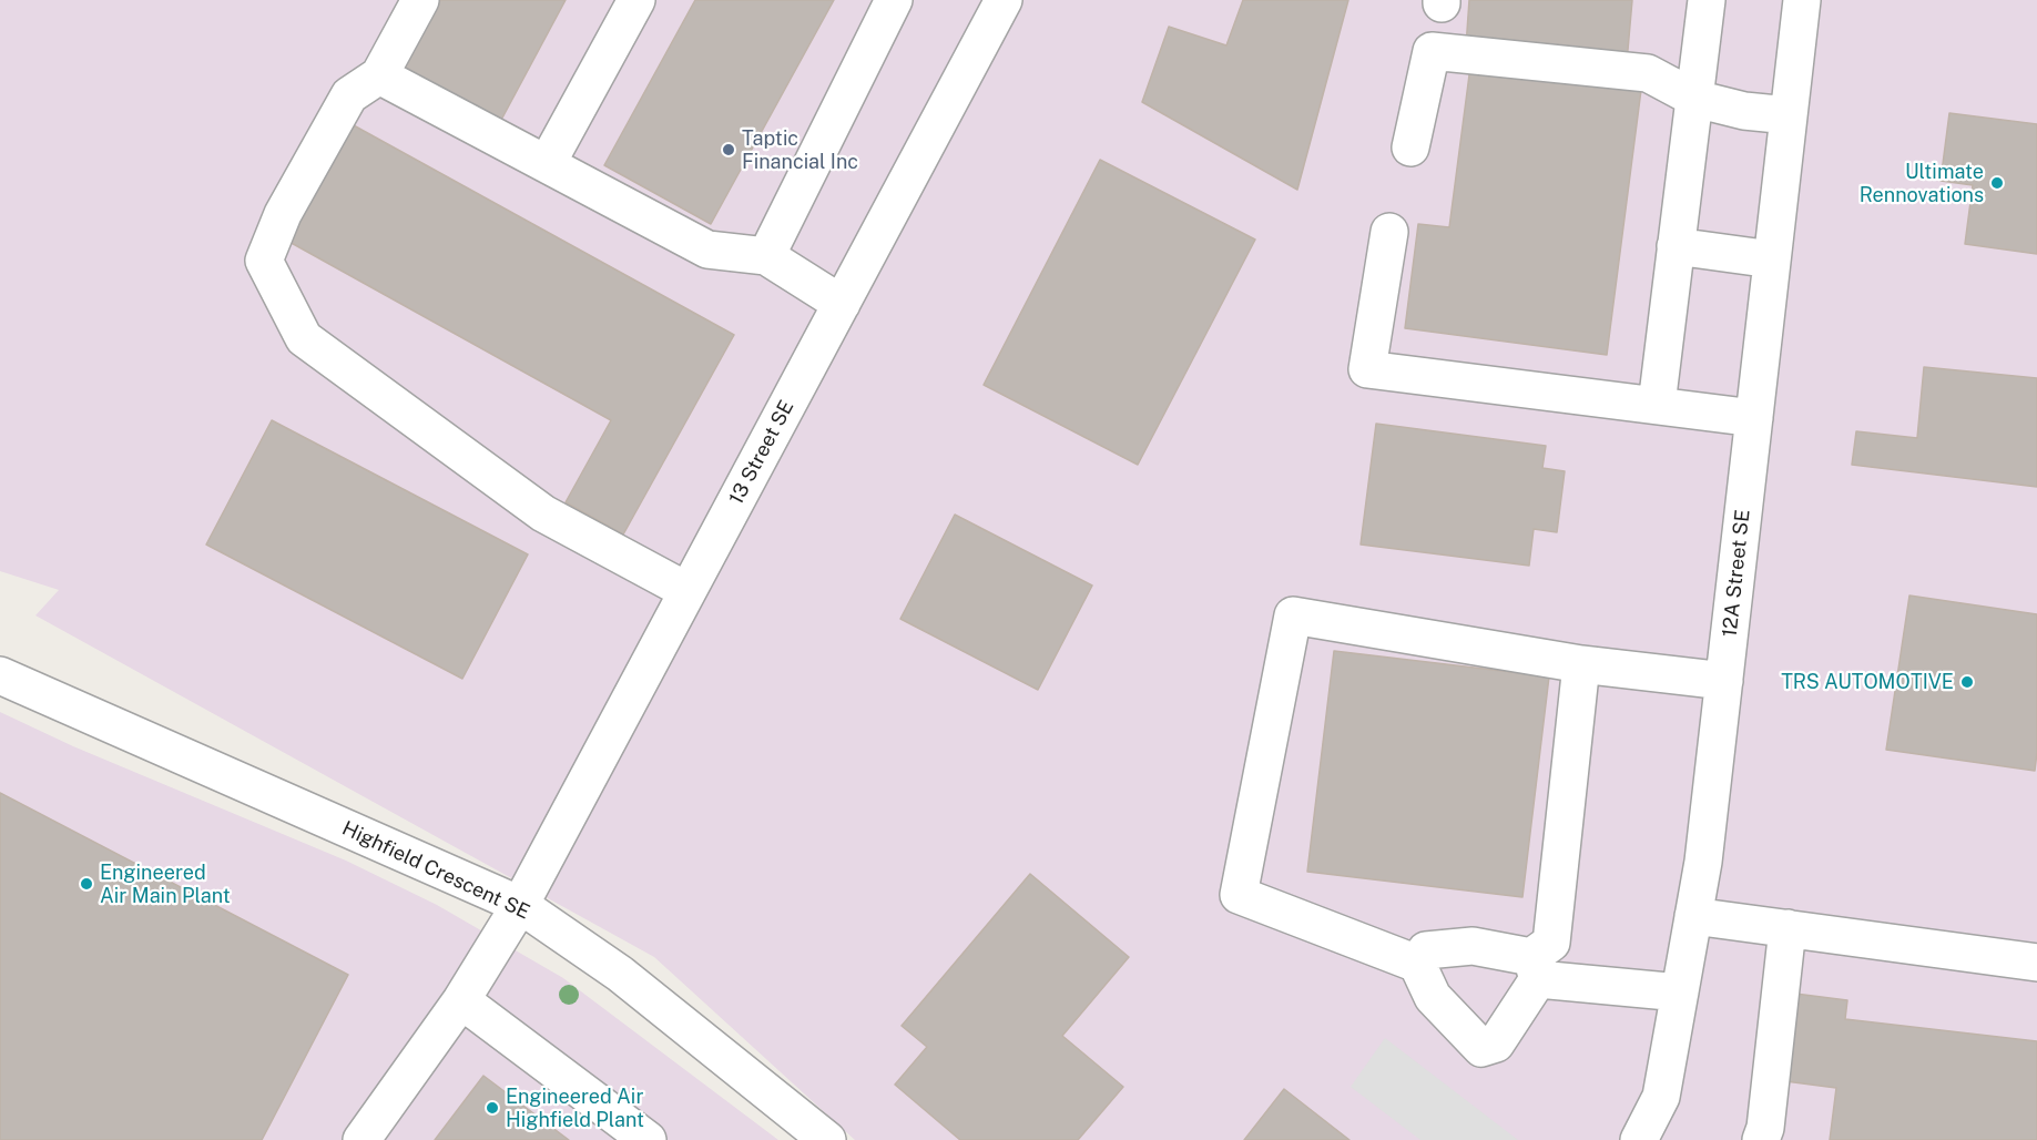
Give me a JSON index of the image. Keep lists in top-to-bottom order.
{
  "streets": {
    "street": ["13 Street SE", "12A Street SE", "Highfield Crescent SE"]
  },
  "crossings": [
    ["13 Street SE", "Highfield Crescent SE"]
  ],
  "places": [
    "Taptic Financial Inc",
    "Ultimate Rennovations",
    "TRS AUTOMOTIVE",
    "Engineered Air Main Plant",
    "Engineered Air Highfield Plant"
  ]
}
